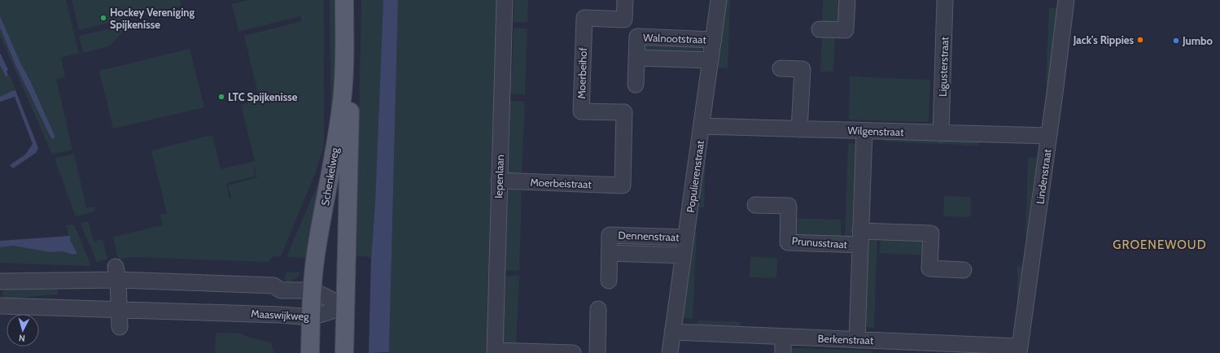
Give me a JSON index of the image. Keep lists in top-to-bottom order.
{
  "streets": {
    "main road": ["Schenkelweg"],
    "street": [
      "Walnootstraat",
      "Ligusterstraat",
      "Moerbeihof",
      "Wilgenstraat",
      "Iepenlaan",
      "Populierenstraat",
      "Lindenstraat",
      "Moerbeistraat",
      "Dennenstraat",
      "Prunusstraat",
      "Maaswijkweg",
      "Berkenstraat"
    ]
  },
  "crossings": [
    ["Walnootstraat", "Populierenstraat"],
    ["Ligusterstraat", "Wilgenstraat"],
    ["Moerbeihof", "Moerbeistraat"],
    ["Wilgenstraat", "Populierenstraat"],
    ["Wilgenstraat", "Lindenstraat"],
    ["Wilgenstraat", "Prunusstraat"],
    ["Schenkelweg", "Maaswijkweg"],
    ["Iepenlaan", "Moerbeistraat"],
    ["Populierenstraat", "Dennenstraat"],
    ["Populierenstraat", "Berkenstraat"],
    ["Lindenstraat", "Berkenstraat"],
    ["Prunusstraat", "Berkenstraat"]
  ],
  "districts": ["GROENEWOUD"],
  "places": [
    "Hockey Vereniging Spijkenisse",
    "Jack's Rippies",
    "Jumbo",
    "LTC Spijkenisse"
  ],
  "north": "bottom"
}
